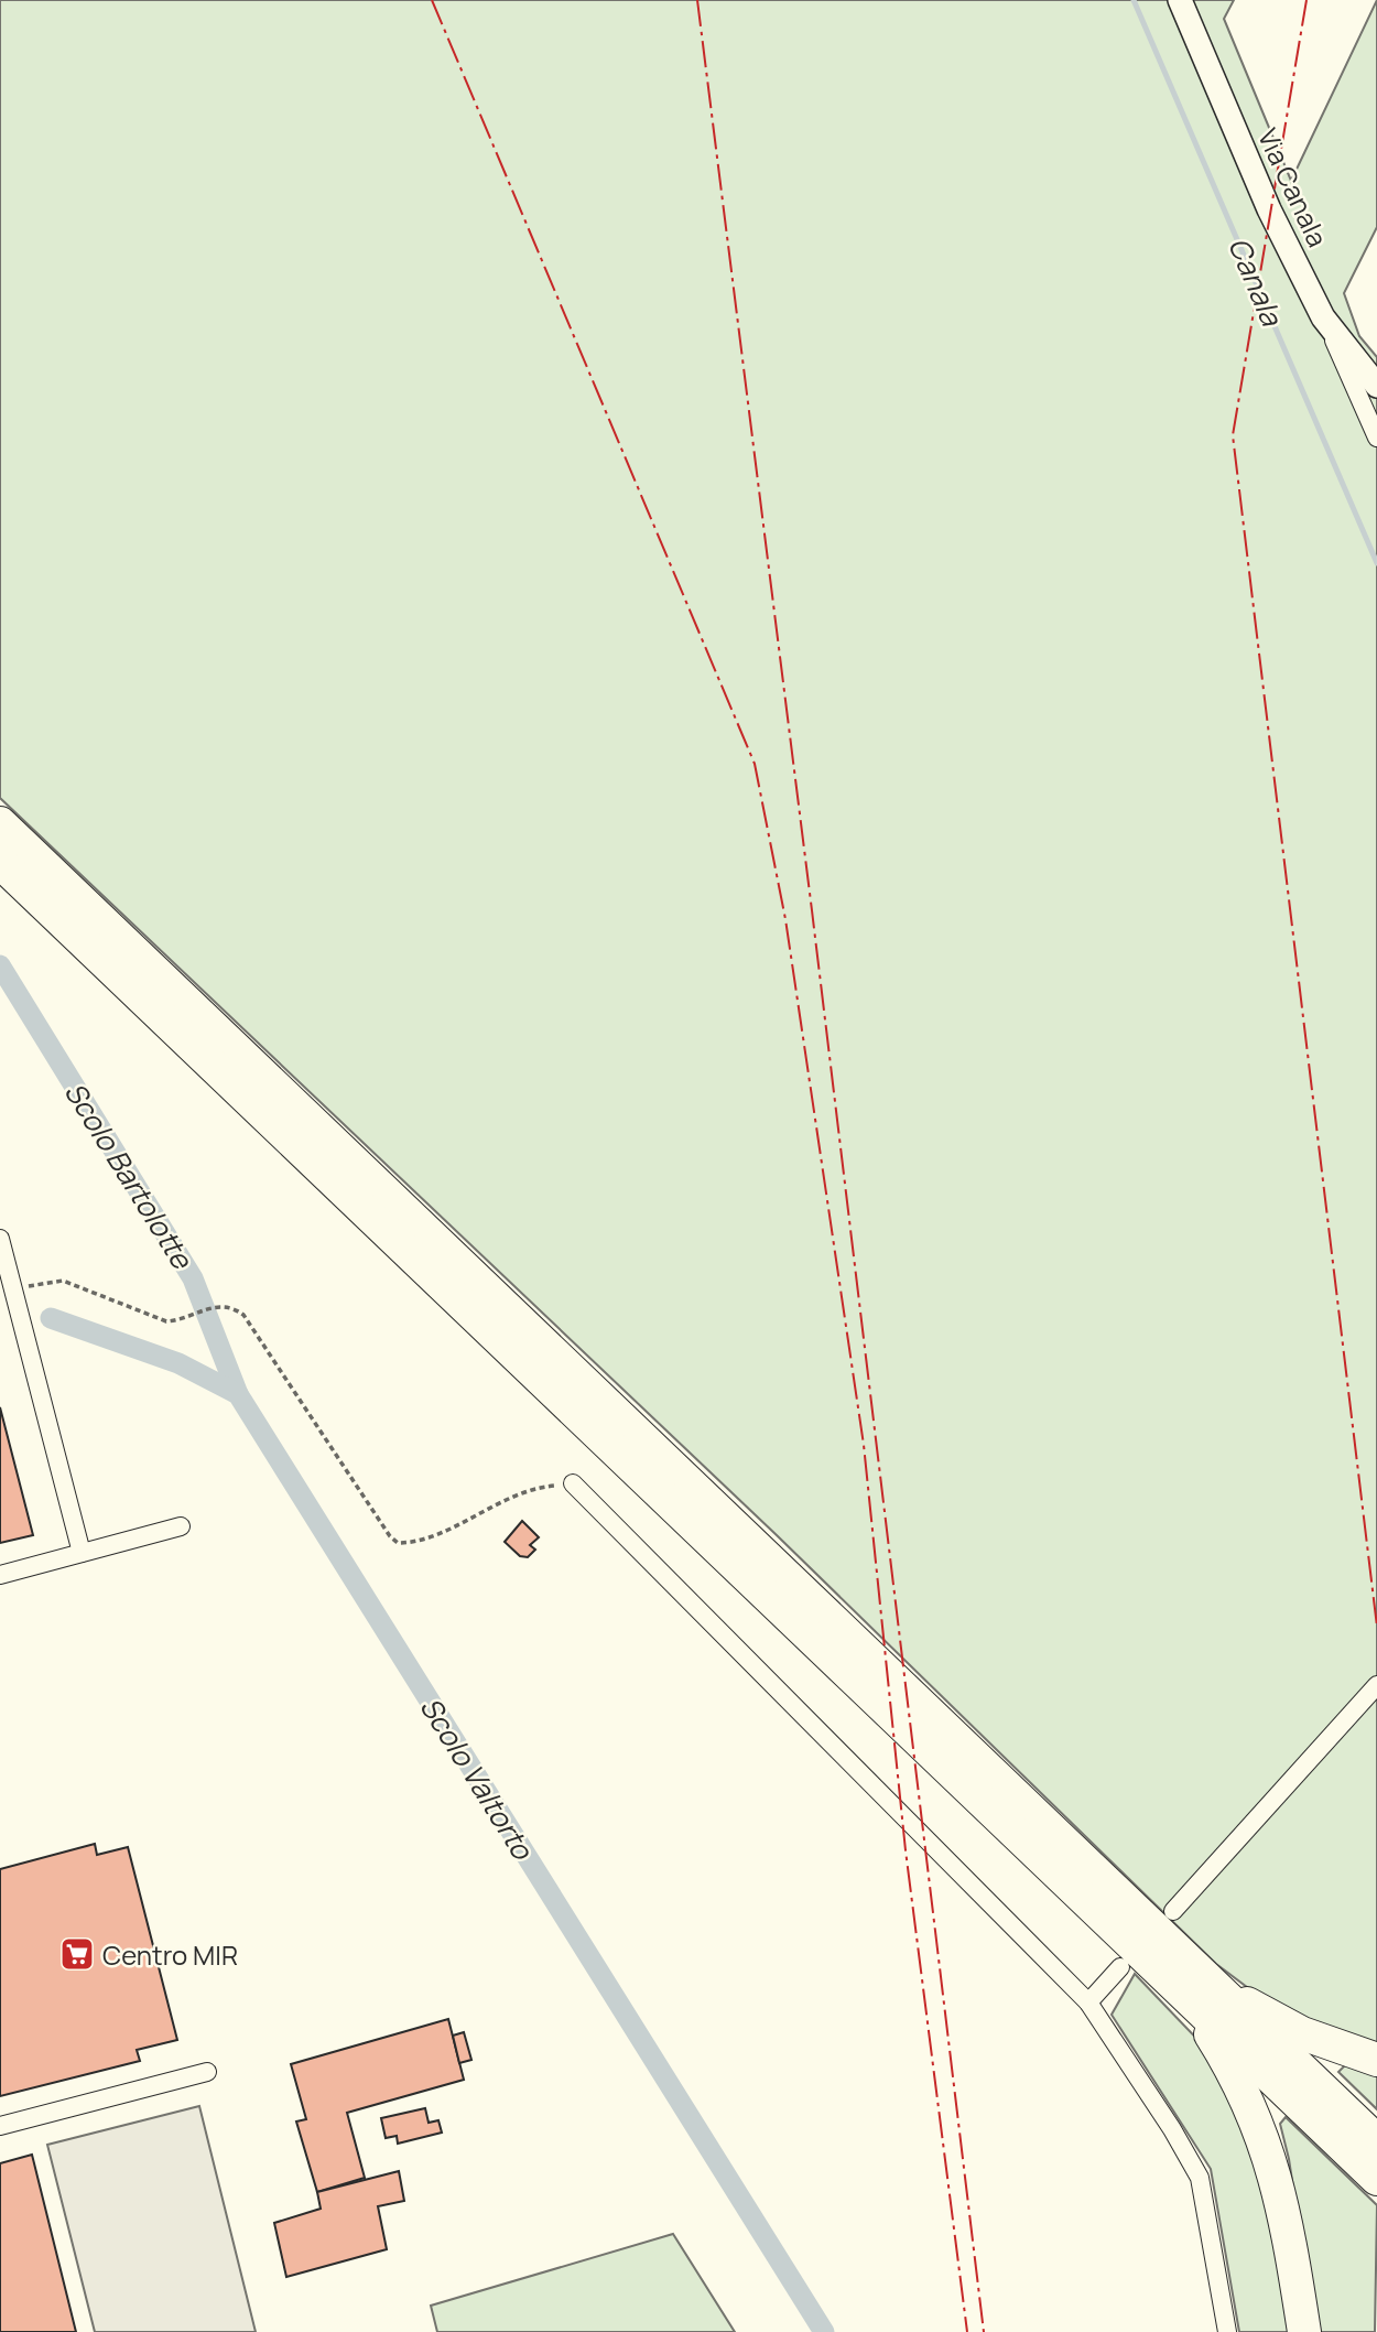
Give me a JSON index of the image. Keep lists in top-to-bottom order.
{
  "streets": {
    "street": ["Via Canala"]
  },
  "water": ["Canala", "Scolo Bartolotte", "Scolo Valtorto"],
  "places": {
    "supermarket": ["Centro MIR"]
  }
}
